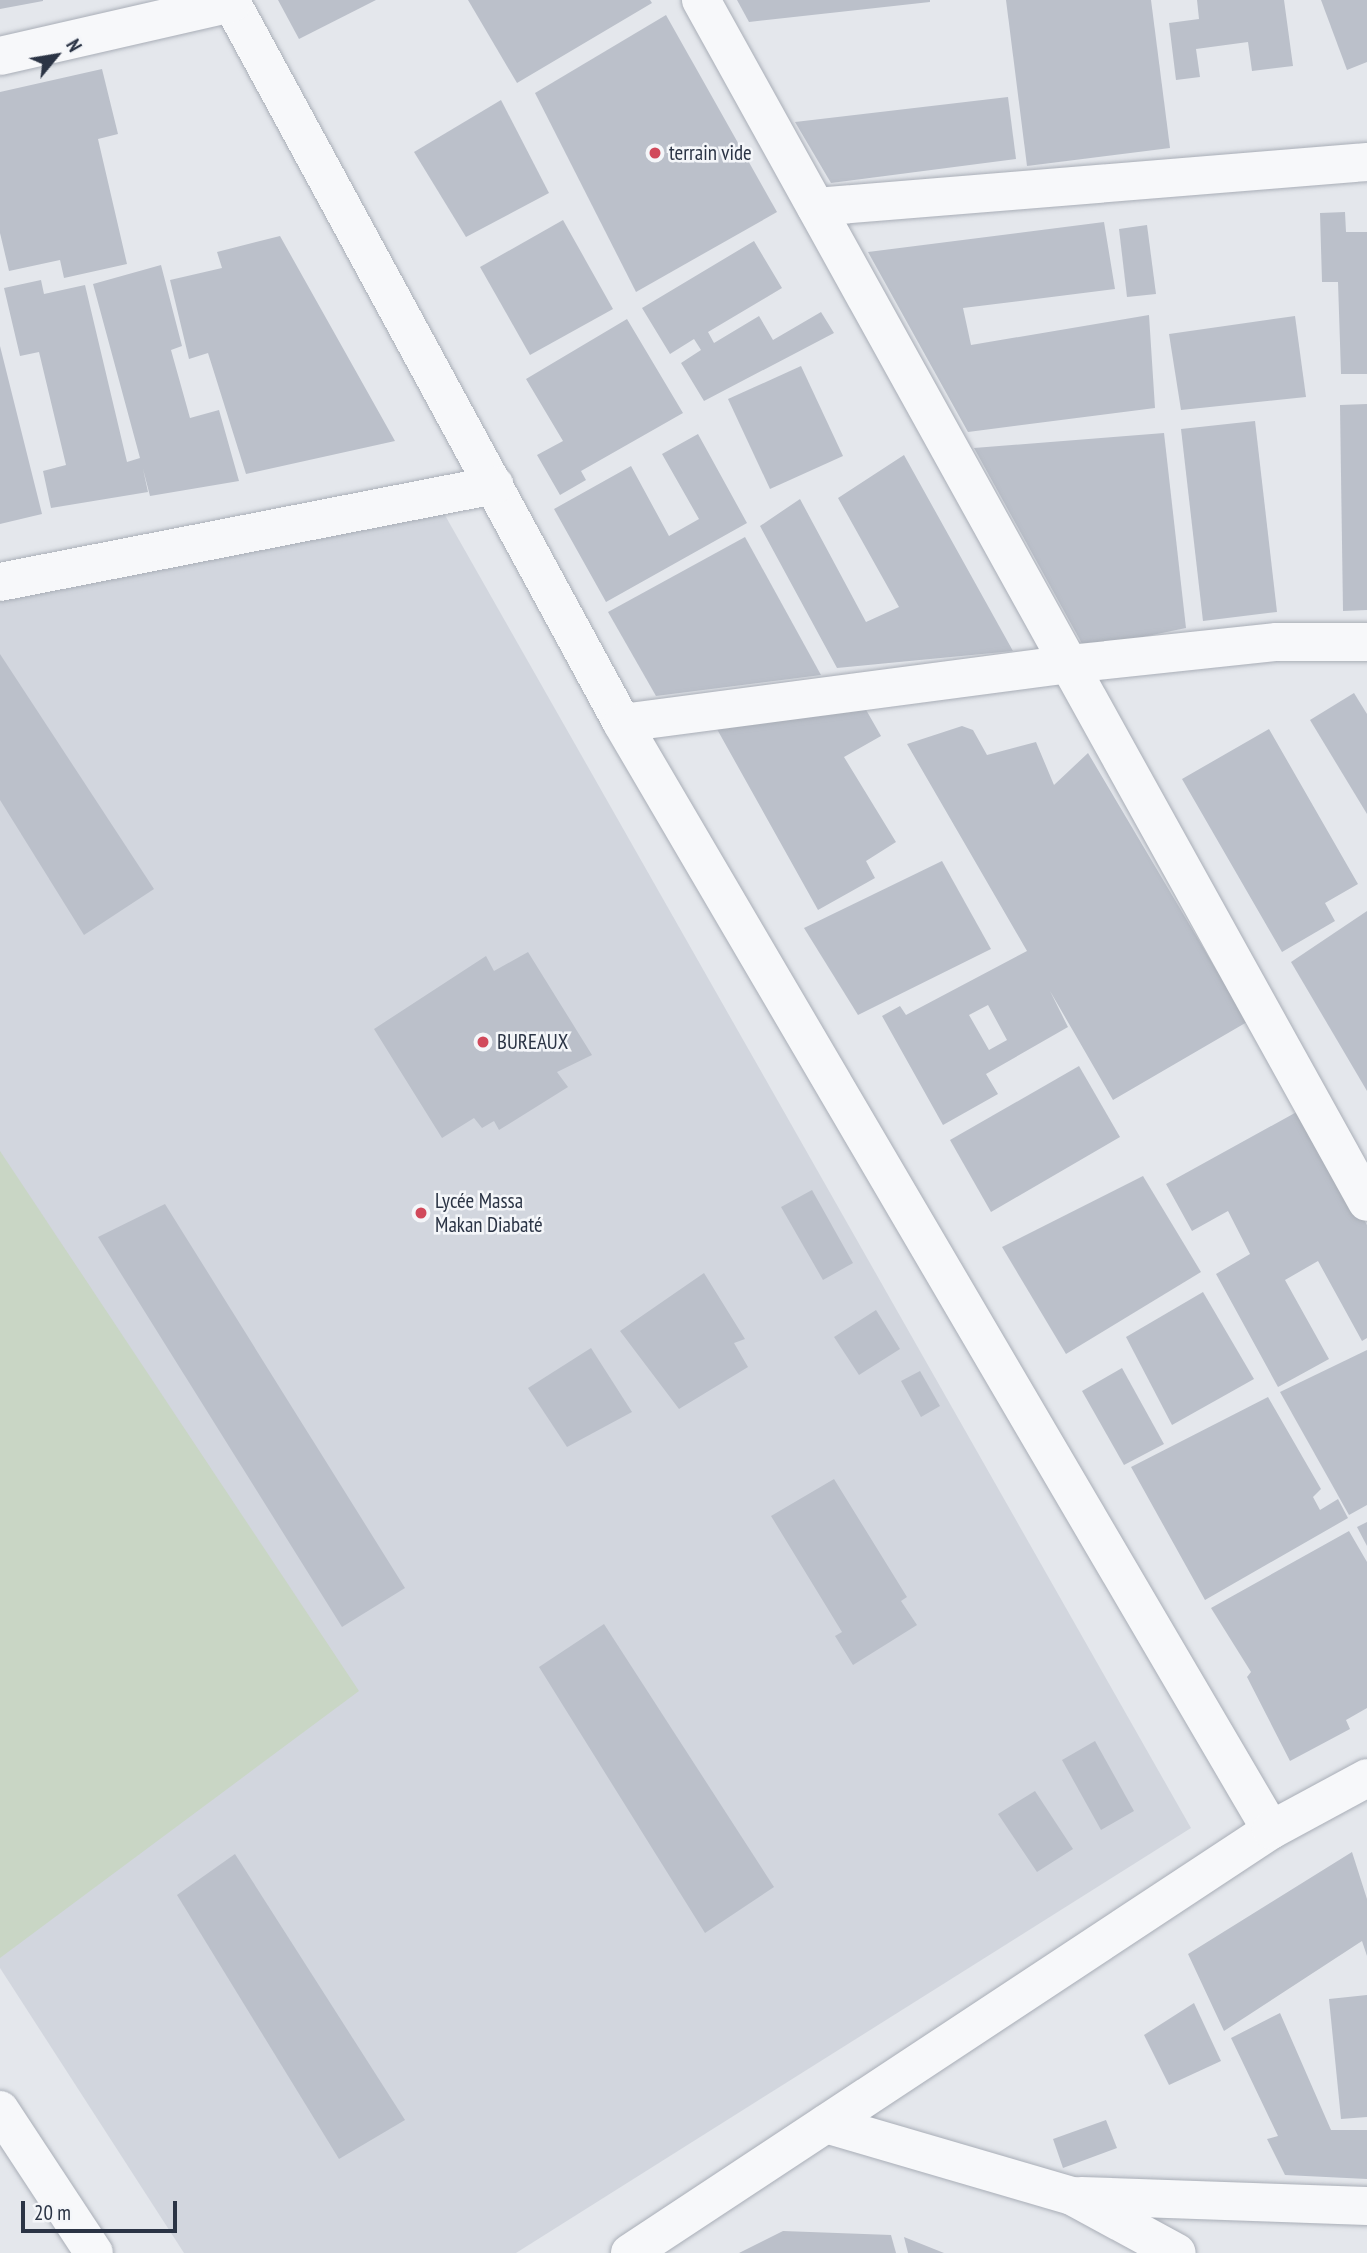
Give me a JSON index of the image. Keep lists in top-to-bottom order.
{
  "places": ["terrain vide", "BUREAUX", "Lycée Massa Makan Diabaté"],
  "scale_bar": "20 m",
  "north": "top right"
}
